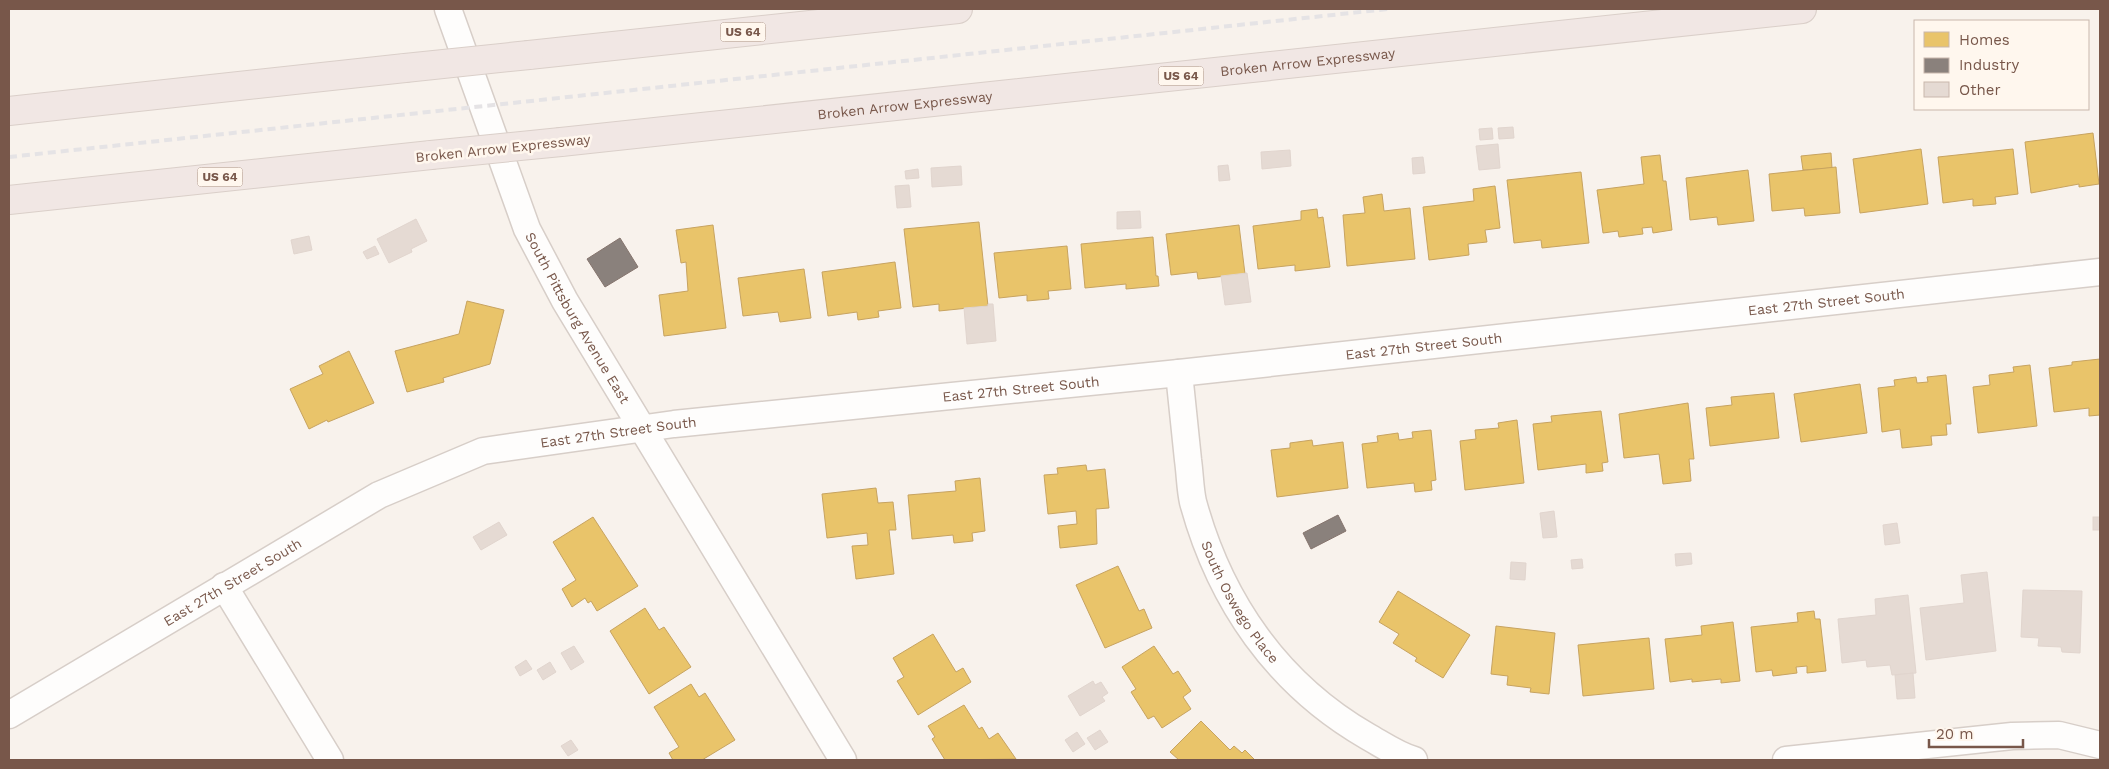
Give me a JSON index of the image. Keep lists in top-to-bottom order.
{
  "streets": {
    "highway": ["US 64", "Broken Arrow Expressway"],
    "street": ["East 27th Street South", "South Pittsburg Avenue East", "South Oswego Place"]
  },
  "crossings": [
    ["East 27th Street South", "South Pittsburg Avenue East"],
    ["East 27th Street South", "South Oswego Place"]
  ],
  "legend": ["Homes", "Industry", "Other"],
  "scale_bar": "20 m"
}
